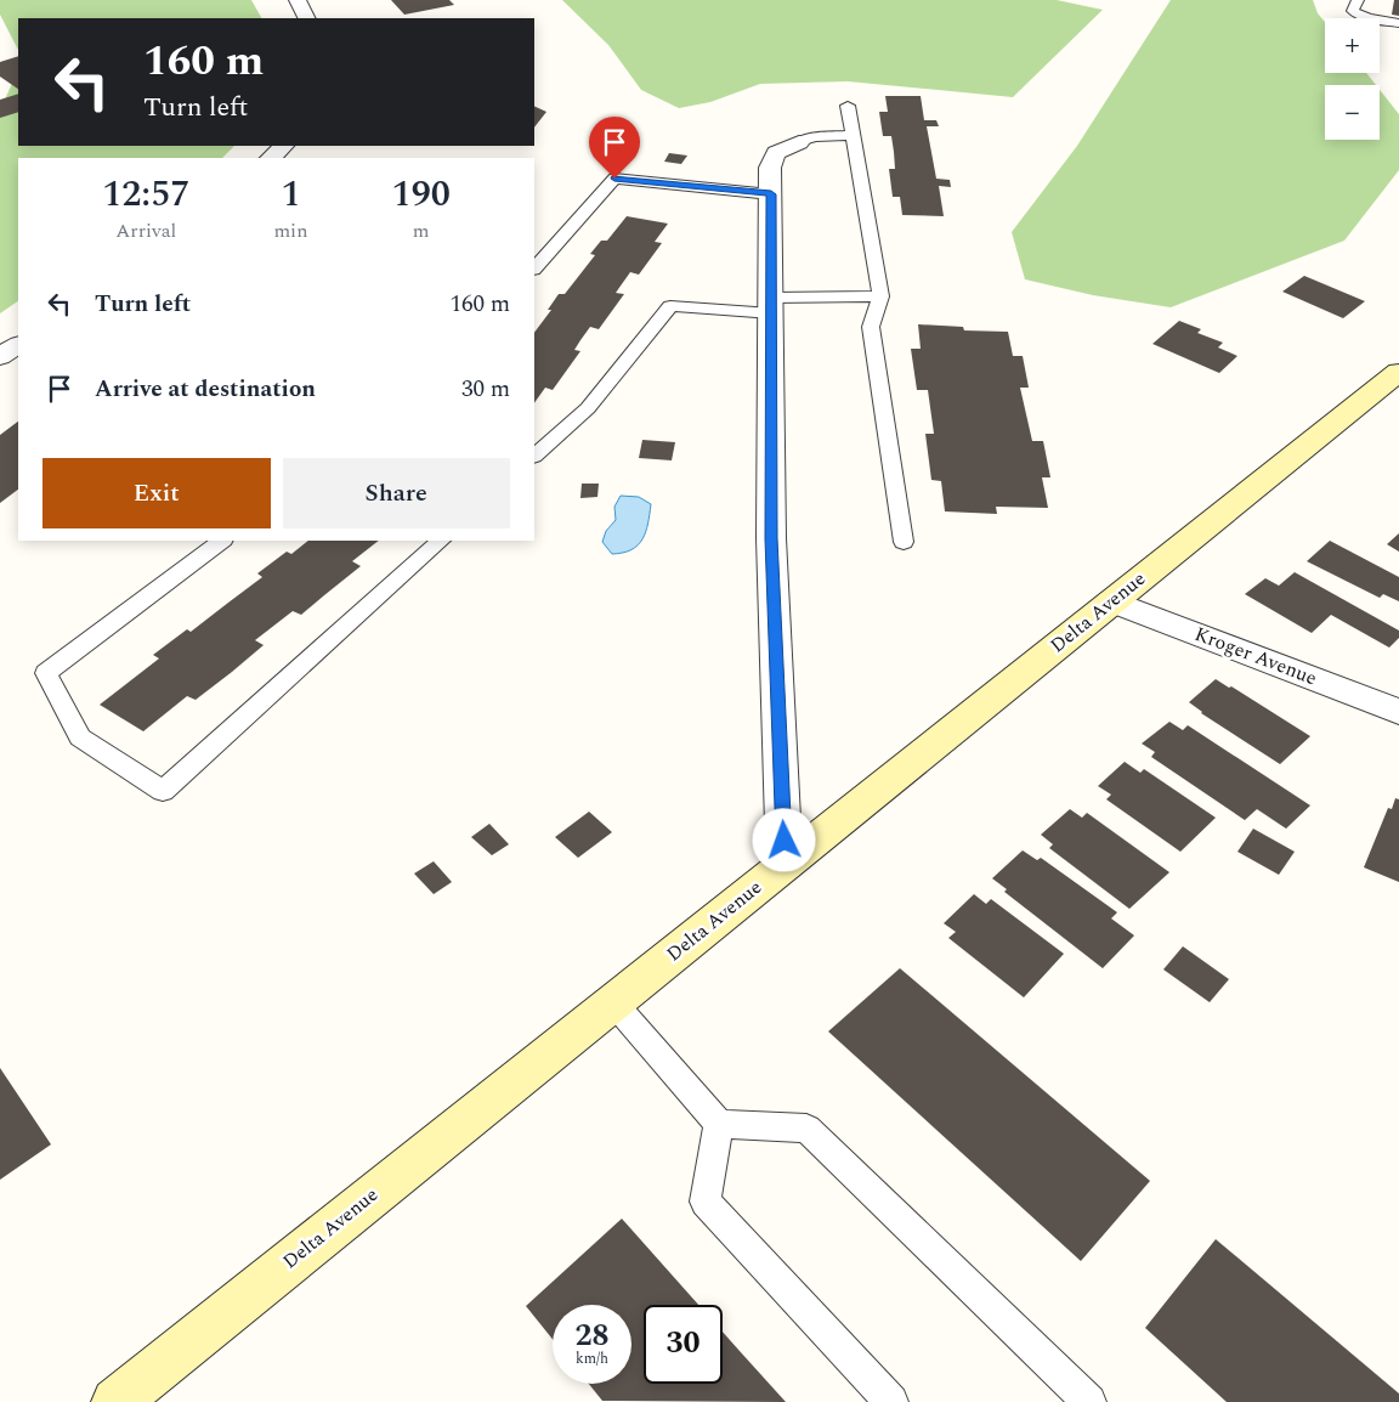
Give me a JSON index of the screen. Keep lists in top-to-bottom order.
{
  "streets": {
    "main road": ["Delta Avenue"],
    "street": ["Kroger Avenue"]
  },
  "crossings": [
    ["Delta Avenue", "Kroger Avenue"]
  ],
  "page": {
    "map_buttons": ["+", "−"],
    "turn": ["160 m", "Turn left"],
    "eta": [
      "12:57",
      "Arrival",
      "1",
      "min",
      "190",
      "m"
    ],
    "list": [
      {
        "name": "Turn left",
        "value": "160 m"
      },
      {
        "name": "Arrive at destination",
        "value": "30 m"
      }
    ],
    "buttons": ["Exit", "Share"],
    "speed": "28 km/h",
    "limit": "30"
  }
}
